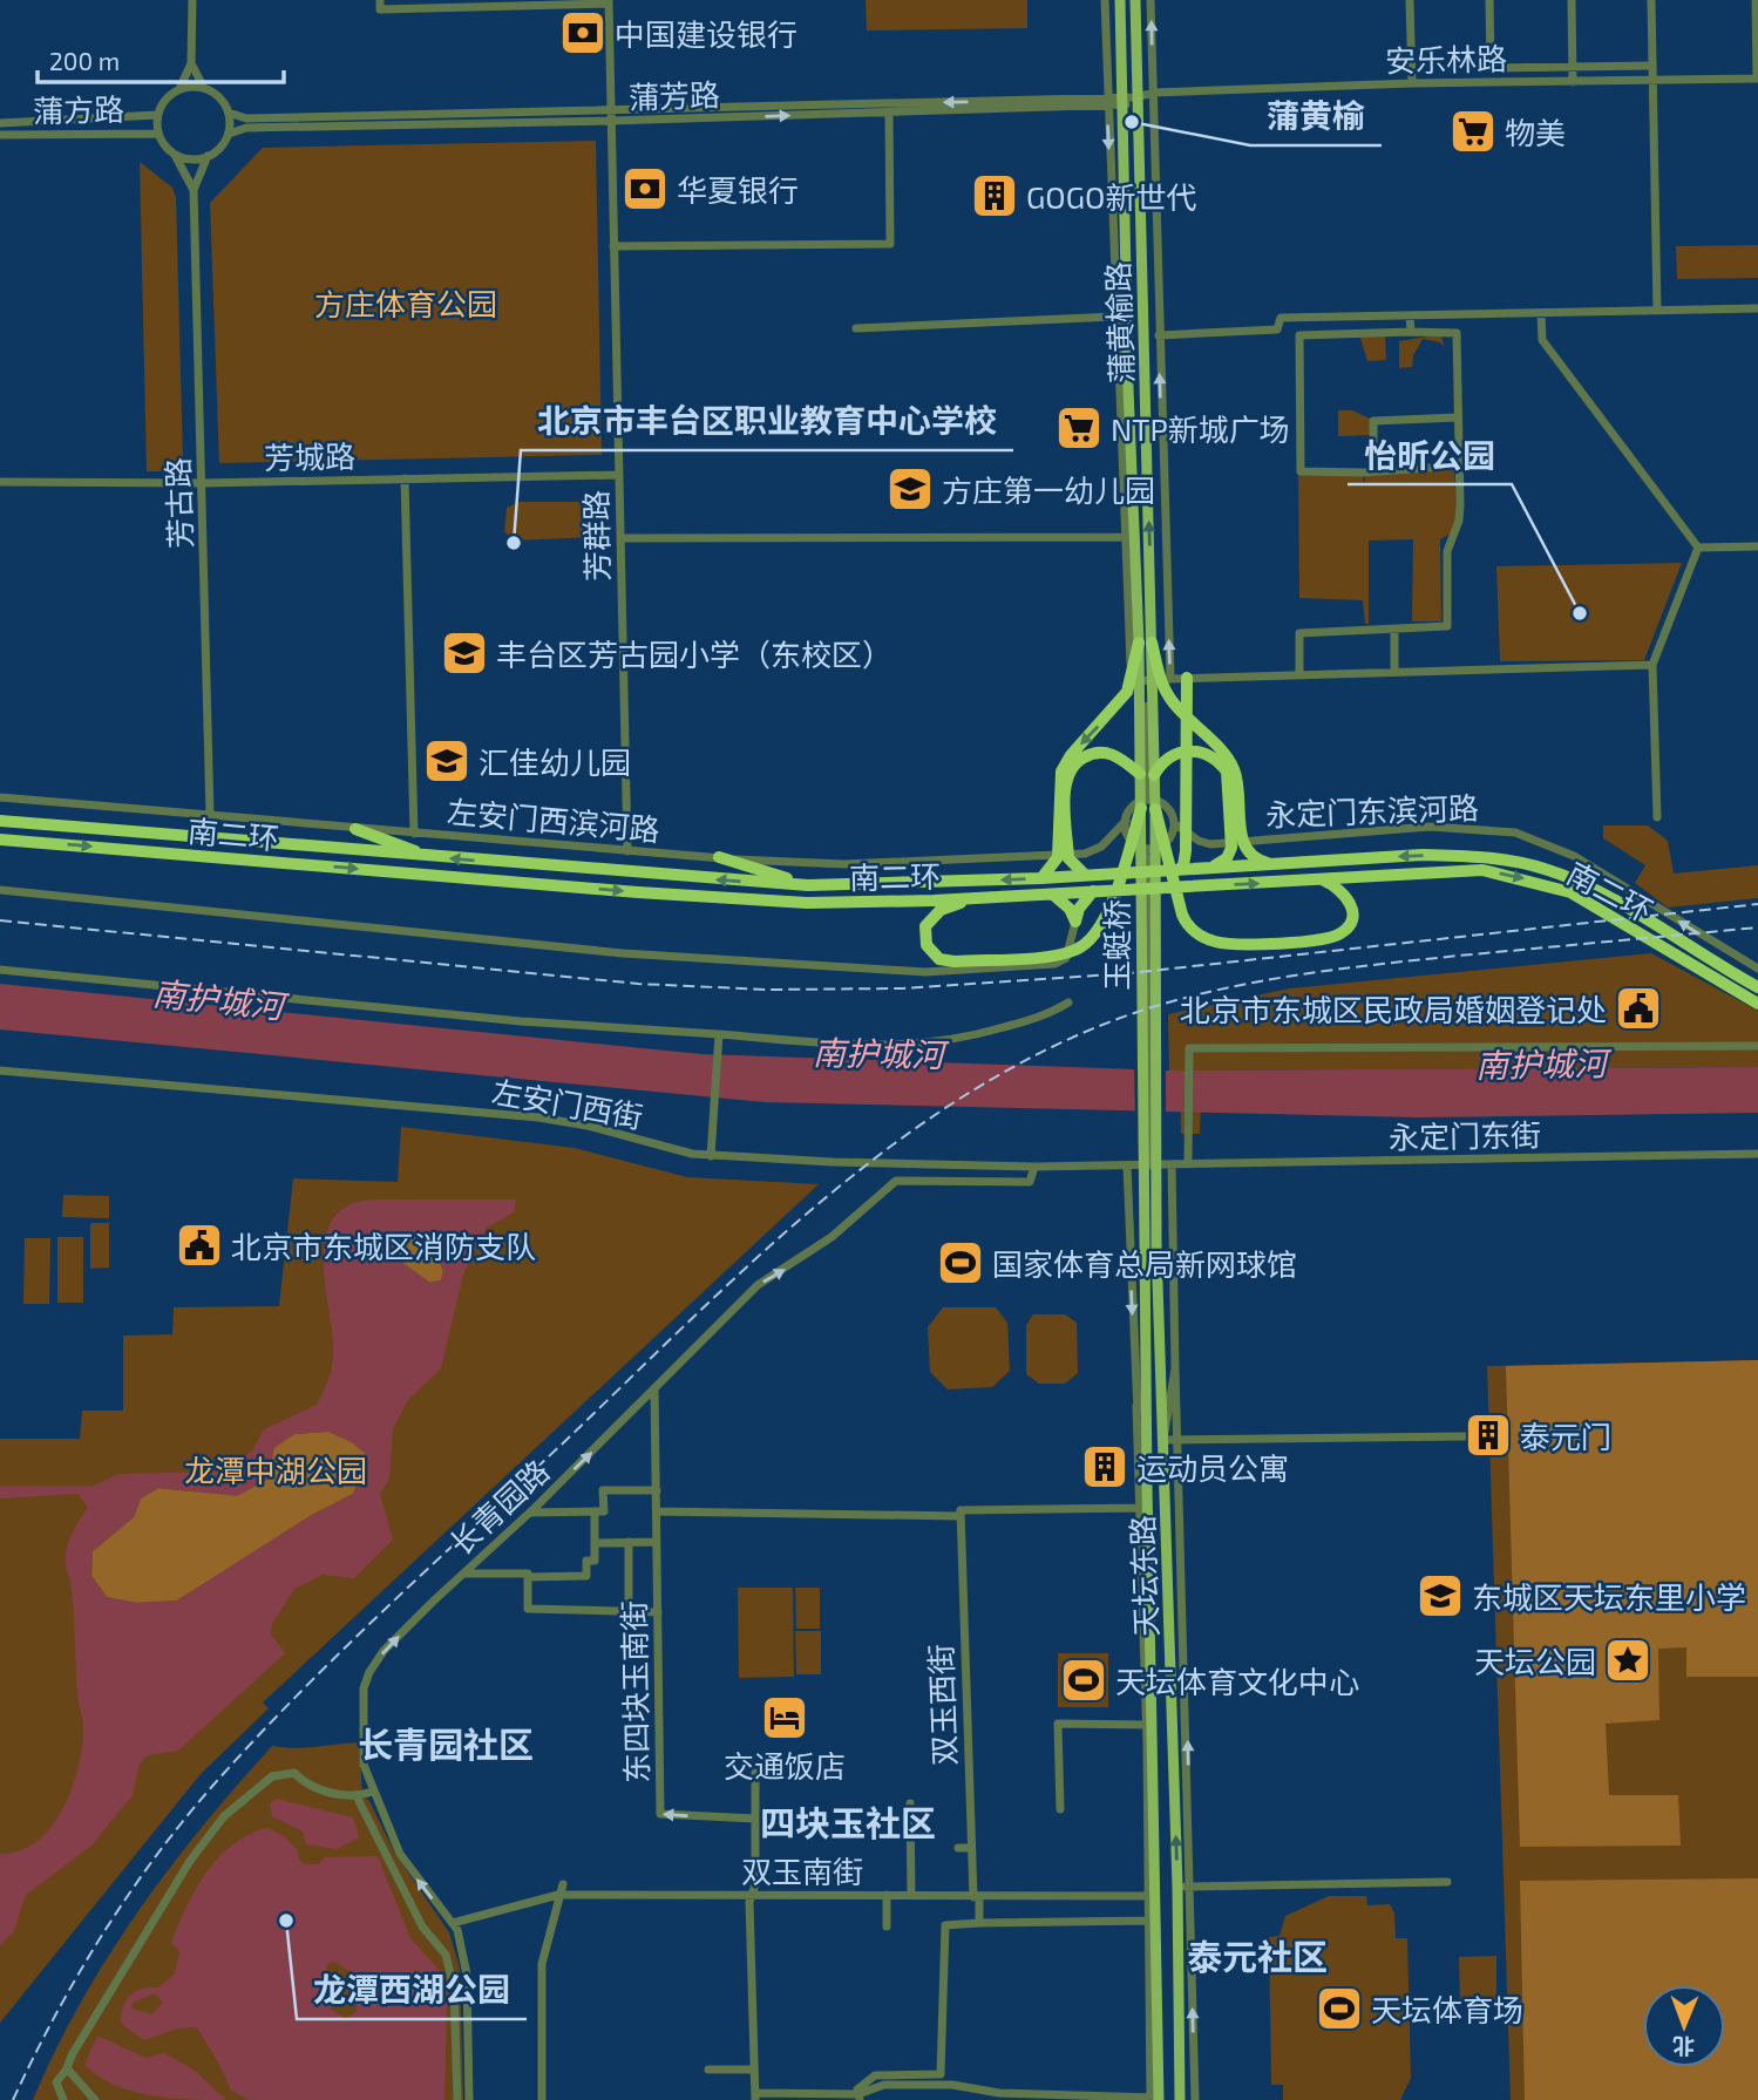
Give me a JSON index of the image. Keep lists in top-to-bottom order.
{
  "streets": {
    "highway": ["南二环"],
    "main road": ["蒲黄榆路", "玉蜓桥", "天坛东路"],
    "street": [
      "安乐林路",
      "蒲芳路",
      "蒲方路",
      "芳城路",
      "芳古路",
      "芳群路",
      "永定门东滨河路",
      "左安门西滨河路",
      "左安门西街",
      "永定门东街",
      "长青园路",
      "东四块玉南街",
      "双玉西街",
      "双玉南街"
    ]
  },
  "crossings": [
    ["安乐林路", "蒲芳路"],
    ["安乐林路", "蒲黄榆路"],
    ["蒲芳路", "蒲方路"],
    ["蒲芳路", "蒲黄榆路"],
    ["蒲芳路", "芳群路"],
    ["蒲黄榆路", "玉蜓桥"],
    ["芳城路", "芳古路"],
    ["芳城路", "芳群路"],
    ["芳古路", "左安门西滨河路"],
    ["芳群路", "左安门西滨河路"],
    ["玉蜓桥", "天坛东路"],
    ["左安门西街", "永定门东街"],
    ["左安门西街", "长青园路"],
    ["长青园路", "东四块玉南街"],
    ["长青园路", "双玉南街"],
    ["天坛东路", "双玉南街"],
    ["双玉西街", "双玉南街"]
  ],
  "one_way": ["永定门东滨河路", "长青园路"],
  "districts": ["长青园社区", "四块玉社区", "泰元社区"],
  "water": ["南护城河"],
  "parks": ["方庄体育公园", "龙潭中湖公园"],
  "places": {
    "bank": ["中国建设银行", "华夏银行"],
    "other": [
      "蒲黄榆",
      "北京市丰台区职业教育中心学校",
      "怡昕公园",
      "龙潭西湖公园"
    ],
    "supermarket": ["物美", "NTP新城广场"],
    "building": ["GOGO新世代", "泰元门", "运动员公寓"],
    "school or university": [
      "方庄第一幼儿园",
      "丰台区芳古园小学（东校区）",
      "汇佳幼儿园",
      "东城区天坛东里小学"
    ],
    "public building": ["北京市东城区民政局婚姻登记处", "北京市东城区消防支队"],
    "sports": ["国家体育总局新网球馆", "天坛体育文化中心", "天坛体育场"],
    "place": ["天坛公园"],
    "hotel": ["交通饭店"]
  },
  "scale_bar": "200 m",
  "north": "bottom"
}
